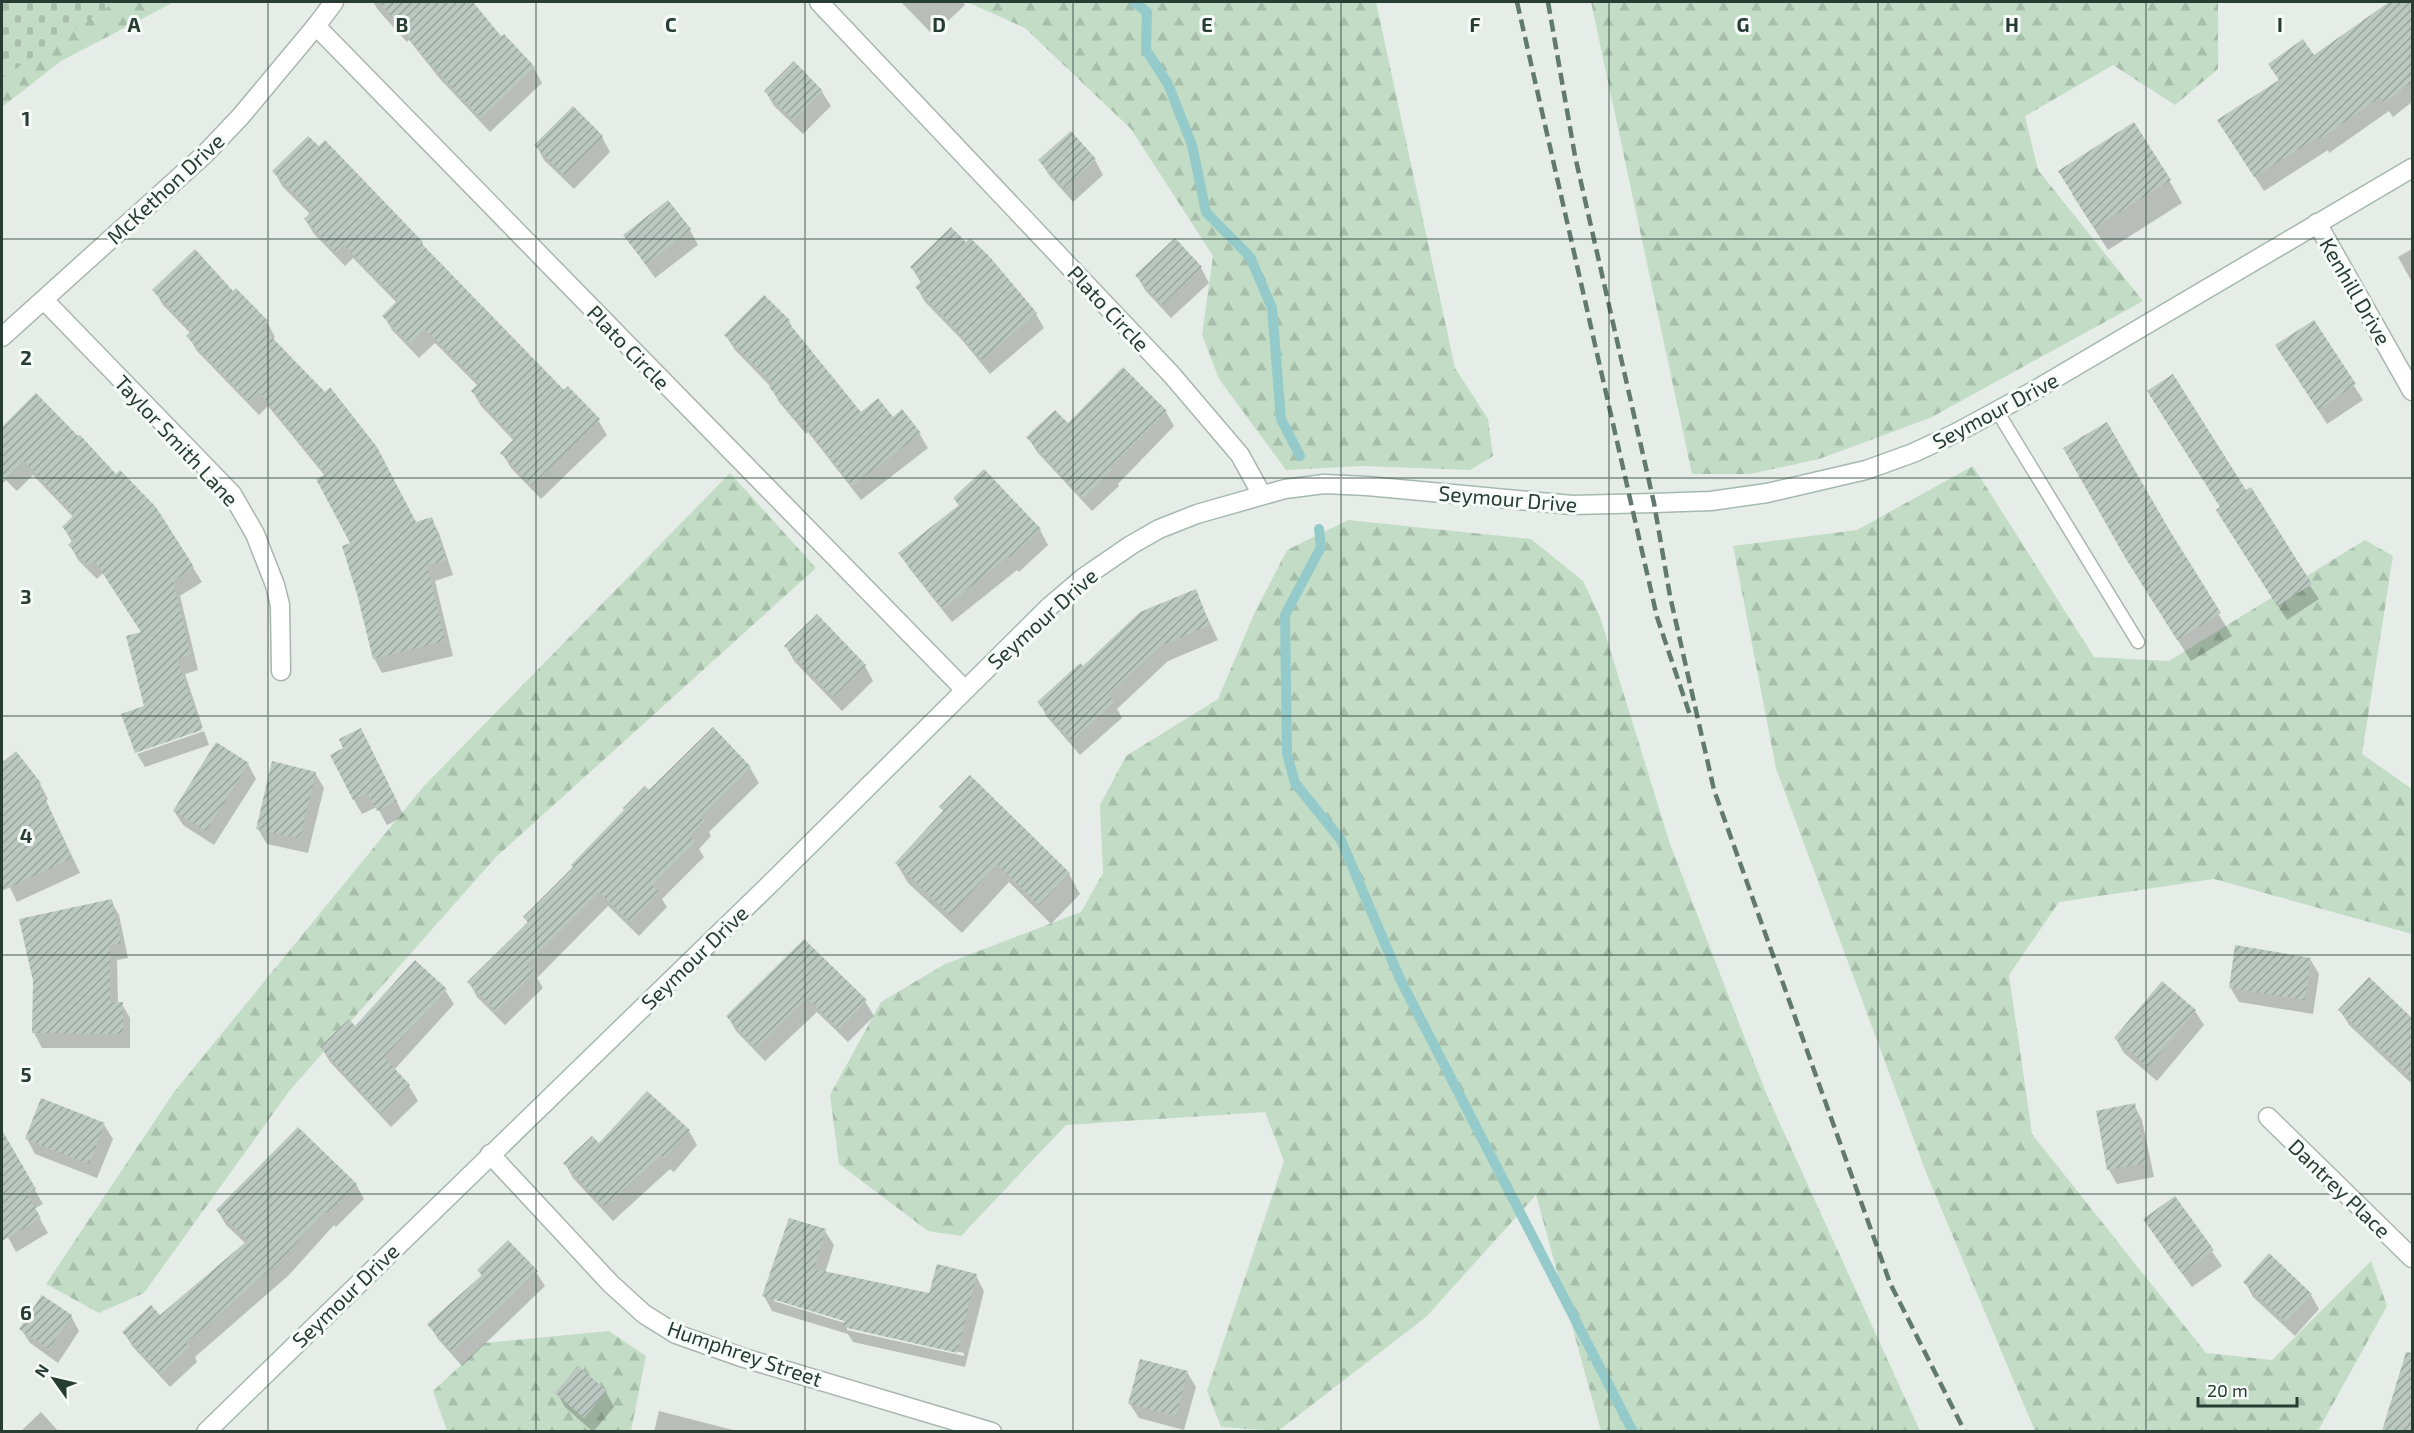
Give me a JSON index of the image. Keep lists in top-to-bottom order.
{
  "streets": {
    "street": [
      "McKethon Drive",
      "Kenhill Drive",
      "Plato Circle",
      "Seymour Drive",
      "Taylor Smith Lane",
      "Dantrey Place",
      "Humphrey Street"
    ]
  },
  "crossings": [
    ["McKethon Drive", "Plato Circle"],
    ["McKethon Drive", "Taylor Smith Lane"],
    ["Kenhill Drive", "Seymour Drive"],
    ["Plato Circle", "Seymour Drive"],
    ["Seymour Drive", "Humphrey Street"]
  ],
  "scale_bar": "20 m",
  "north": "top left",
  "grid": {
    "columns": [
      "A",
      "B",
      "C",
      "D",
      "E",
      "F",
      "G",
      "H",
      "I"
    ],
    "rows": [
      "1",
      "2",
      "3",
      "4",
      "5",
      "6"
    ]
  }
}
